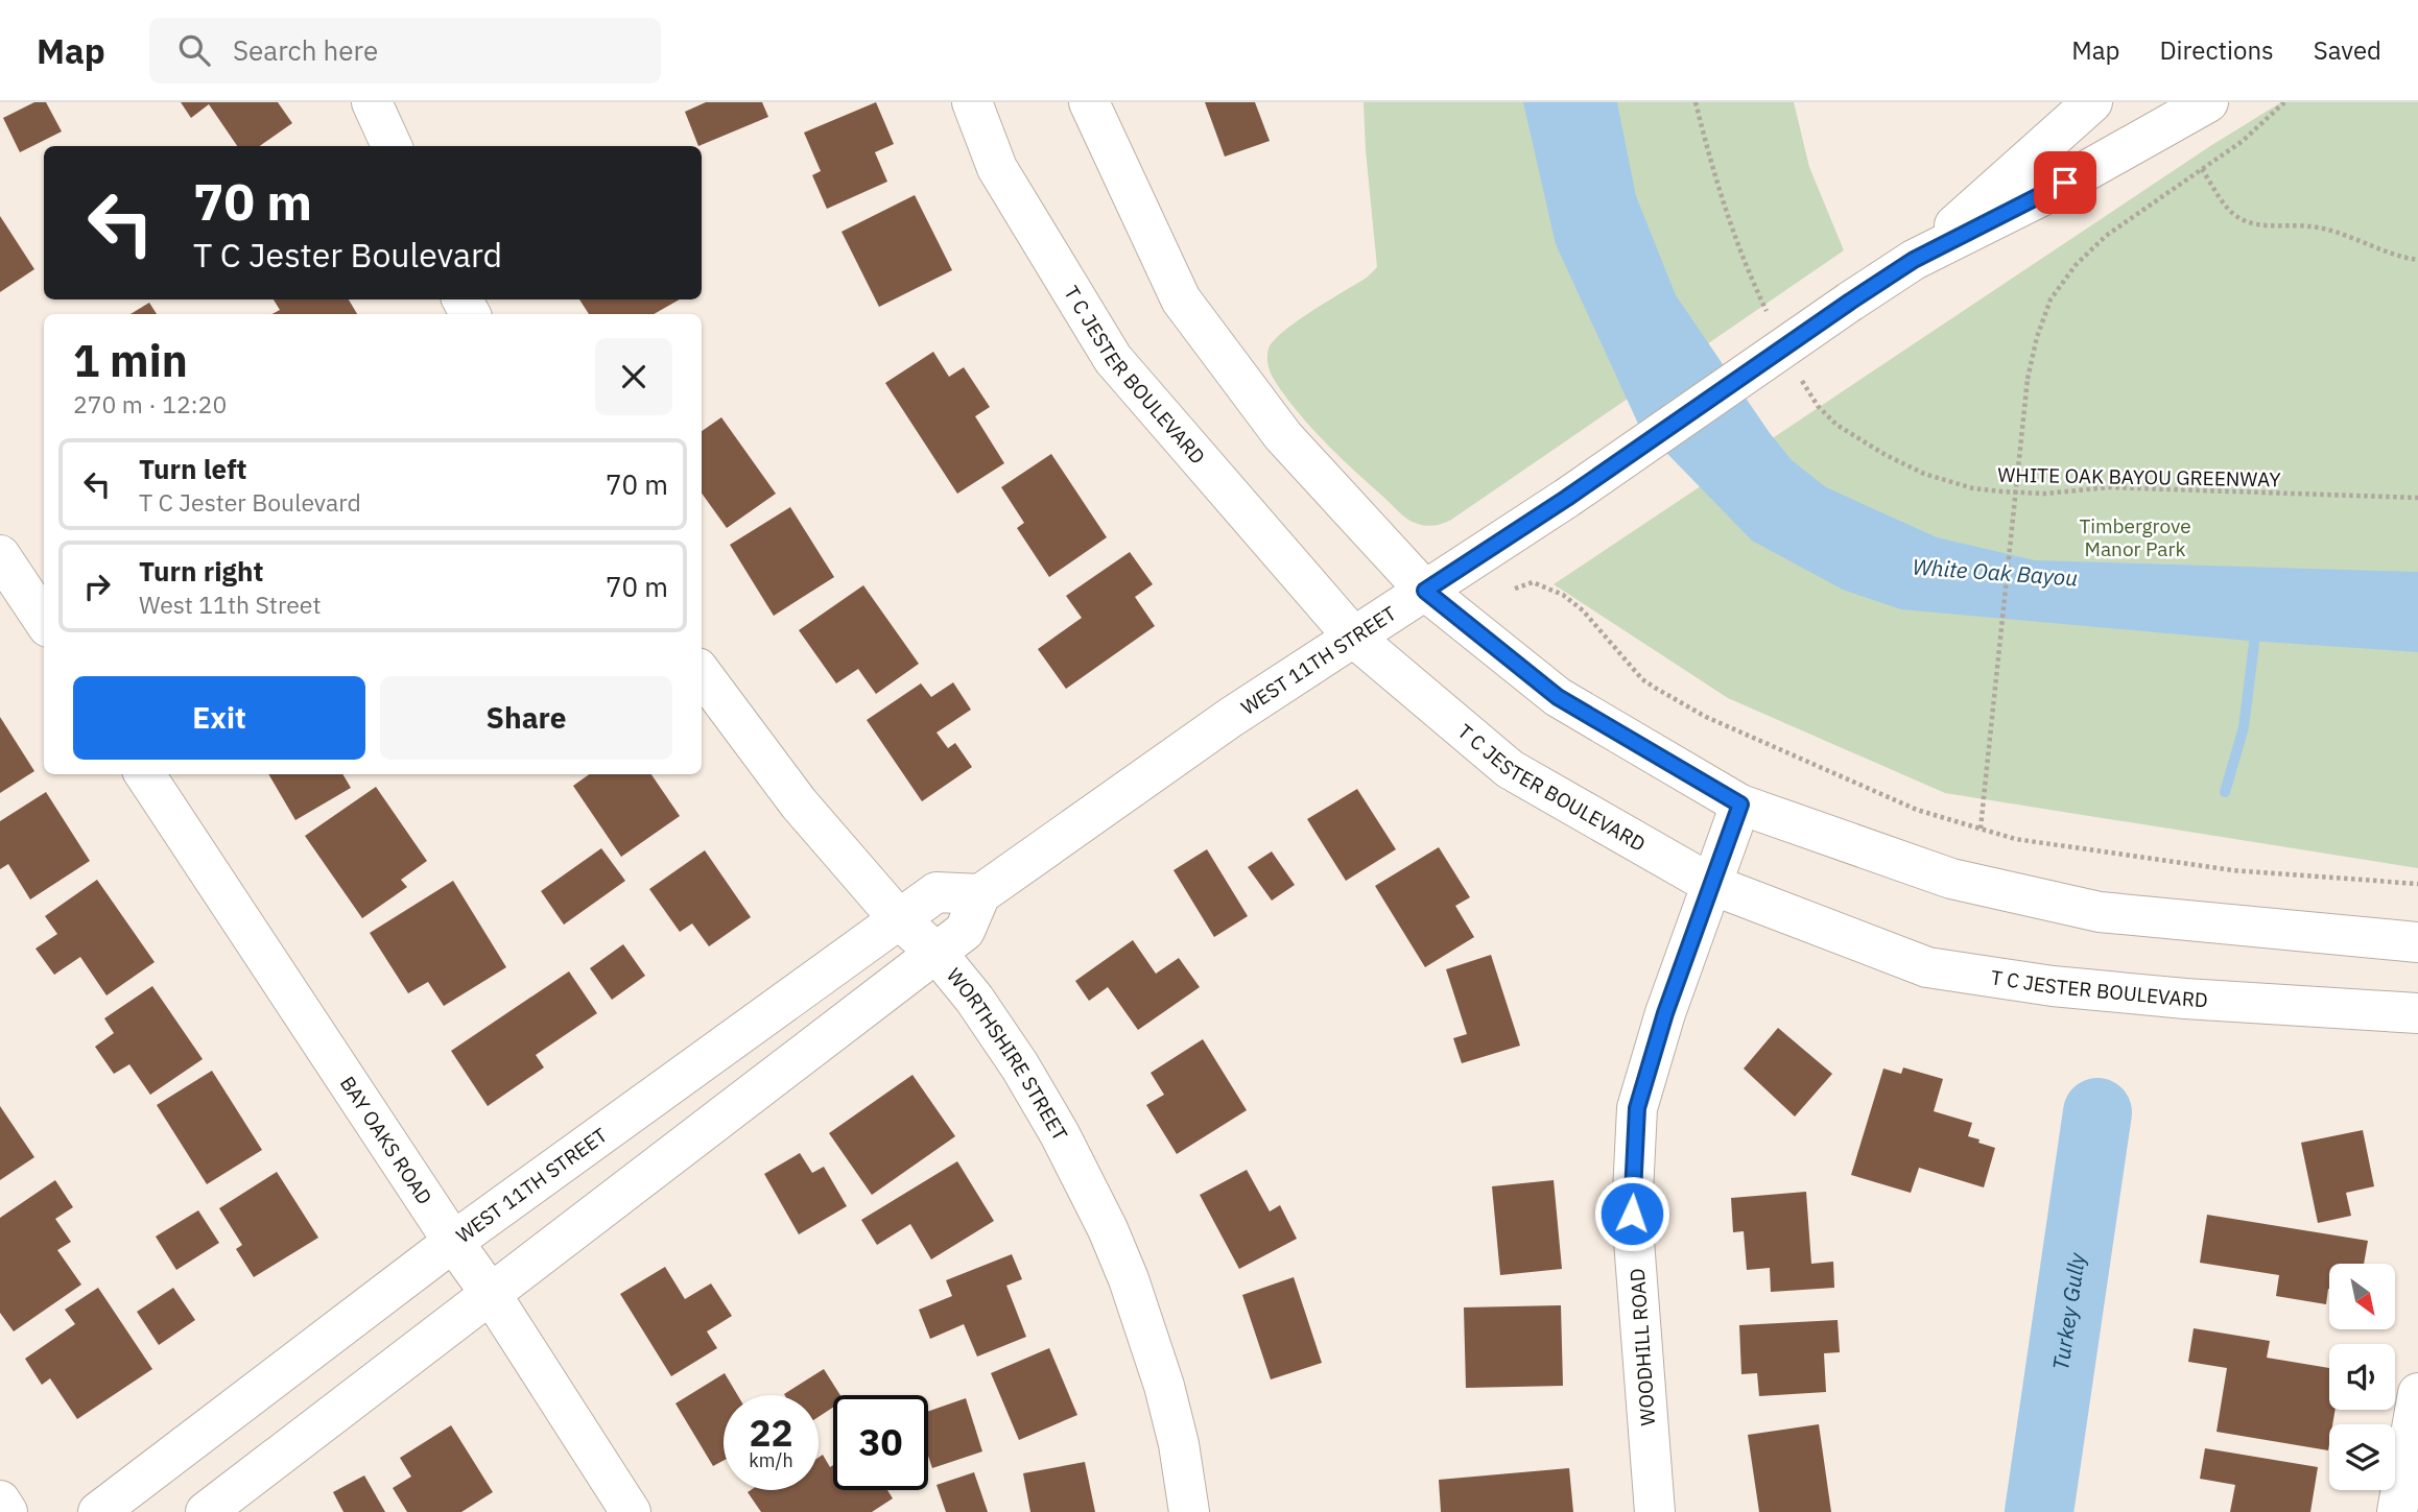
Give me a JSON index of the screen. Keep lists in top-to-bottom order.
{
  "streets": {
    "main road": [
      "T C JESTER BOULEVARD",
      "WEST 11TH STREET",
      "WORTHSHIRE STREET",
      "BAY OAKS ROAD",
      "WOODHILL ROAD"
    ],
    "path": ["WHITE OAK BAYOU GREENWAY"]
  },
  "crossings": [
    ["T C JESTER BOULEVARD", "WEST 11TH STREET"],
    ["T C JESTER BOULEVARD", "WOODHILL ROAD"],
    ["WEST 11TH STREET", "WORTHSHIRE STREET"],
    ["WEST 11TH STREET", "BAY OAKS ROAD"]
  ],
  "water": ["White Oak Bayou", "Turkey Gully"],
  "parks": ["Timbergrove Manor Park"],
  "north": "bottom right",
  "page": {
    "header": "Map",
    "search": "Search here",
    "nav": ["Map", "Directions", "Saved"],
    "turn": ["70 m", "T C Jester Boulevard"],
    "heading": ["1 min", "270 m · 12:20"],
    "list": [
      {
        "name": "Turn left",
        "note": "T C Jester Boulevard",
        "value": "70 m"
      },
      {
        "name": "Turn right",
        "note": "West 11th Street",
        "value": "70 m"
      }
    ],
    "buttons": ["Exit", "Share"],
    "speed": "22 km/h",
    "limit": "30"
  }
}
